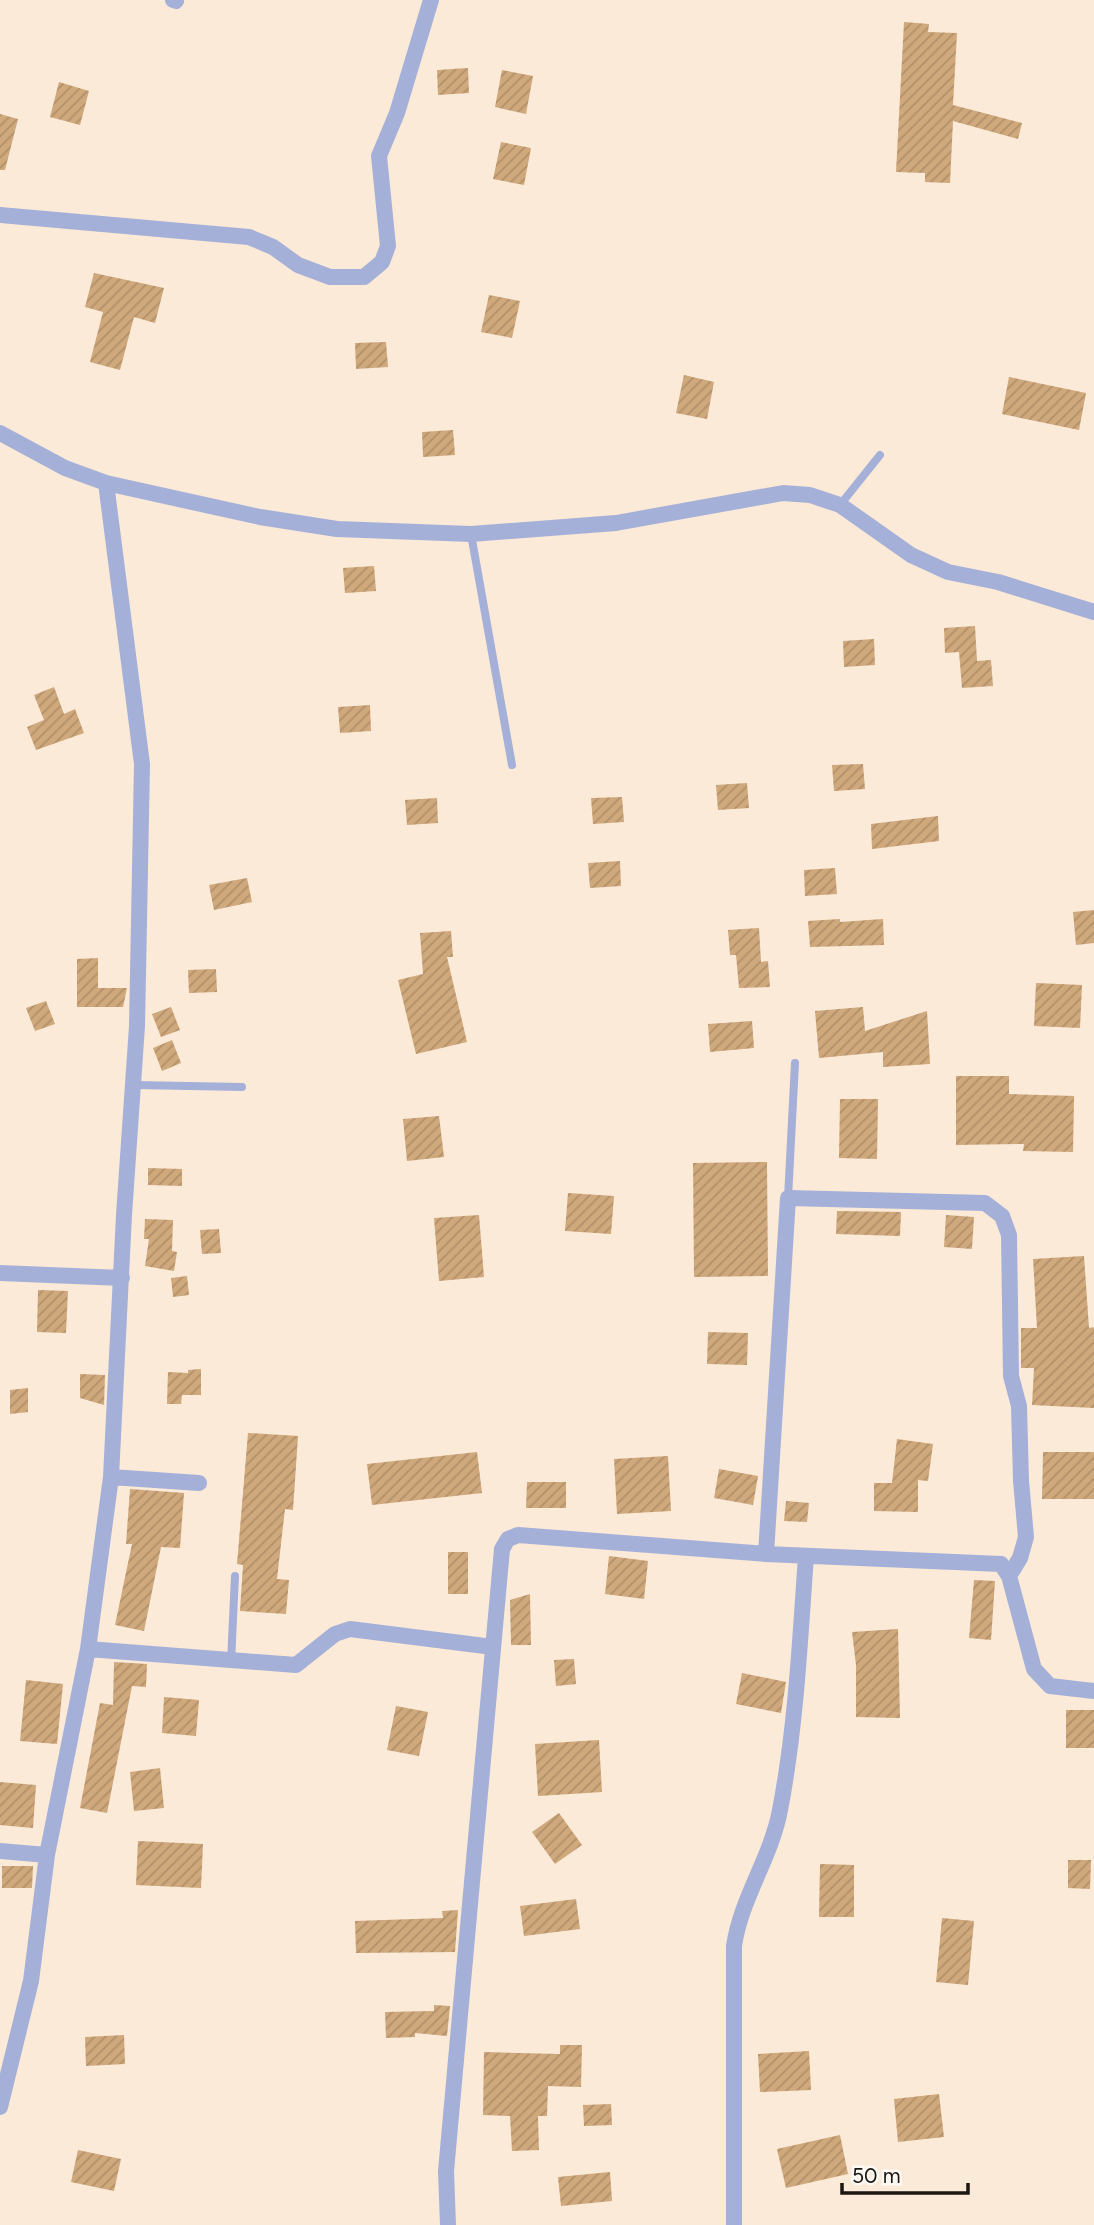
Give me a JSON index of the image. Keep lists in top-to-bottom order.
{
  "scale_bar": "50 m"
}
